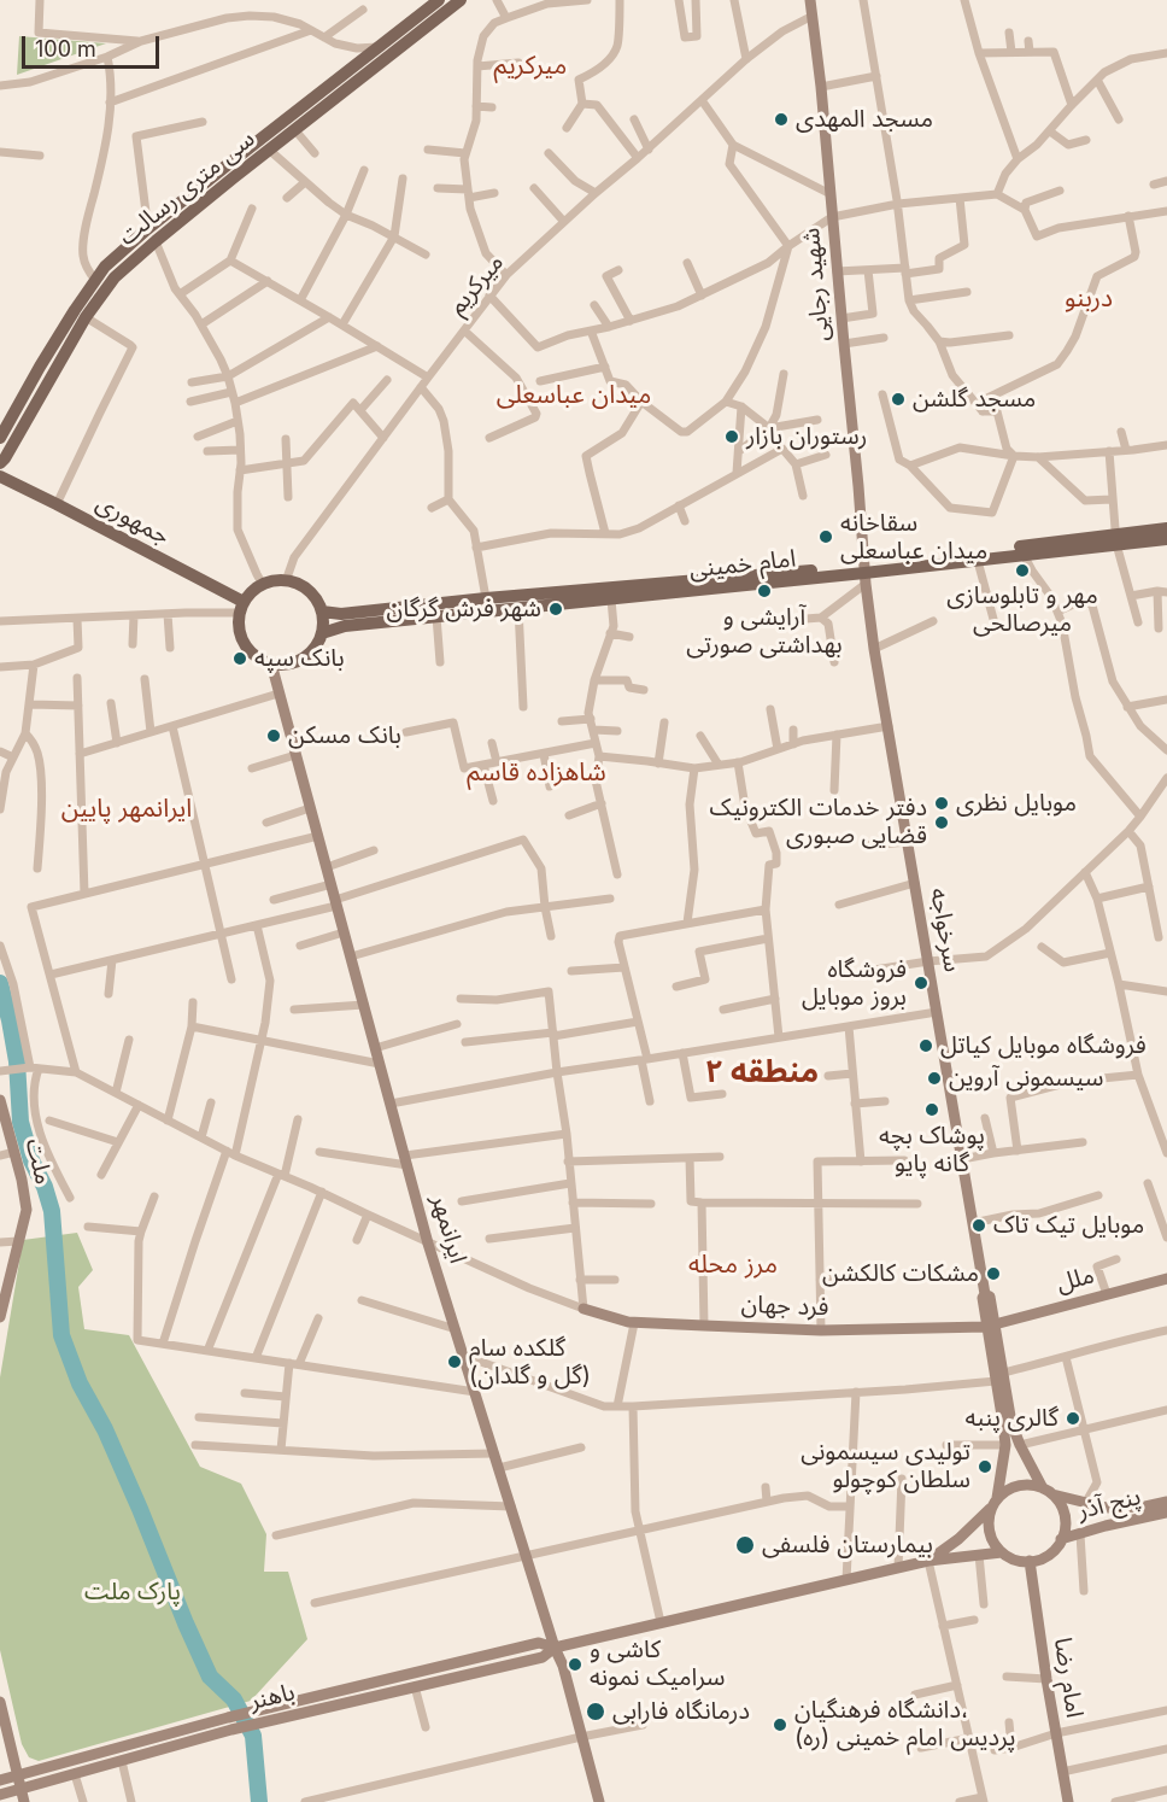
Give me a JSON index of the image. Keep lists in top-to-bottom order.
{
  "streets": {
    "main road": [
      "سی متری رسالت",
      "شهید رجایی",
      "جمهوری",
      "امام خمینی",
      "سرخواجه",
      "ملت",
      "ایرانمهر",
      "ملل",
      "فرد جهان",
      "پنج آذر",
      "امام رضا",
      "باهنر"
    ],
    "street": ["میرکریم"]
  },
  "crossings": [
    ["میرکریم", "شهید رجایی"],
    ["میرکریم", "جمهوری"],
    ["میرکریم", "امام خمینی"],
    ["میرکریم", "ایرانمهر"],
    ["شهید رجایی", "امام خمینی"],
    ["شهید رجایی", "سرخواجه"],
    ["جمهوری", "امام خمینی"],
    ["جمهوری", "ایرانمهر"],
    ["امام خمینی", "سرخواجه"],
    ["امام خمینی", "ایرانمهر"],
    ["سرخواجه", "ملل"],
    ["سرخواجه", "فرد جهان"],
    ["سرخواجه", "پنج آذر"],
    ["سرخواجه", "امام رضا"],
    ["سرخواجه", "باهنر"],
    ["ایرانمهر", "باهنر"],
    ["ملل", "فرد جهان"],
    ["پنج آذر", "امام رضا"],
    ["پنج آذر", "باهنر"],
    ["امام رضا", "باهنر"]
  ],
  "districts": [
    "میرکریم",
    "دربنو",
    "میدان عباسعلی",
    "شاهزاده قاسم",
    "ایرانمهر پایین",
    "منطقه ۲",
    "مرز محله"
  ],
  "parks": ["پارک ملت"],
  "places": [
    "مسجد المهدی",
    "مسجد گلشن",
    "رستوران بازار",
    "سقاخانه میدان عباسعلی",
    "مهر و تابلوسازی میرصالحی",
    "آرایشی و بهداشتی صورتی",
    "شهر فرش گرگان",
    "بانک سپه",
    "بانک مسکن",
    "موبایل نظری",
    "دفتر خدمات الکترونیک قضایی صبوری",
    "فروشگاه بروز موبایل",
    "فروشگاه موبایل کیاتل",
    "سیسمونی آروین",
    "پوشاک بچه گانه پایو",
    "موبایل تیک تاک",
    "مشکات کالکشن",
    "گلکده سام (گل و گلدان)",
    "گالری پنبه",
    "تولیدی سیسمونی سلطان کوچولو",
    "بیمارستان فلسفی",
    "کاشی و سرامیک نمونه",
    "درمانگاه فارابی",
    "دانشگاه فرهنگیان، پردیس امام خمینی (ره)"
  ],
  "scale_bar": "100 m"
}
